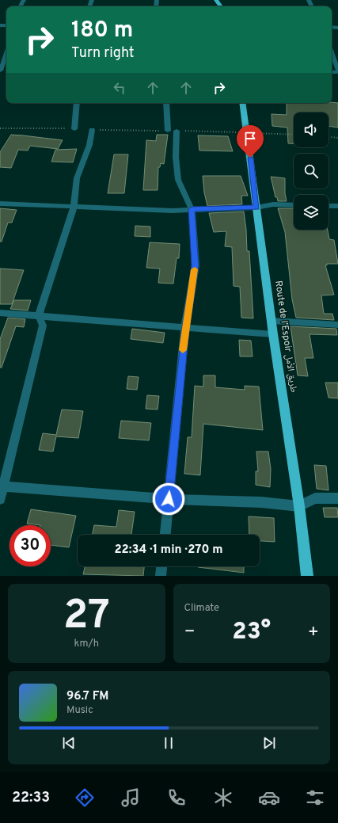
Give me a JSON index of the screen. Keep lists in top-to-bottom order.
{
  "streets": {
    "highway": ["Route de l’Espoir طريق الأمل"]
  },
  "page": {
    "turn": ["180 m", "Turn right"],
    "limit": "30",
    "trip": "22:34 · 1 min · 270 m",
    "tile": [
      ["27", "km/h"],
      "Climate"
    ],
    "heat": ["−", "23°", "+"],
    "song": ["96.7 FM", "Music"],
    "tabs": "22:33"
  }
}
